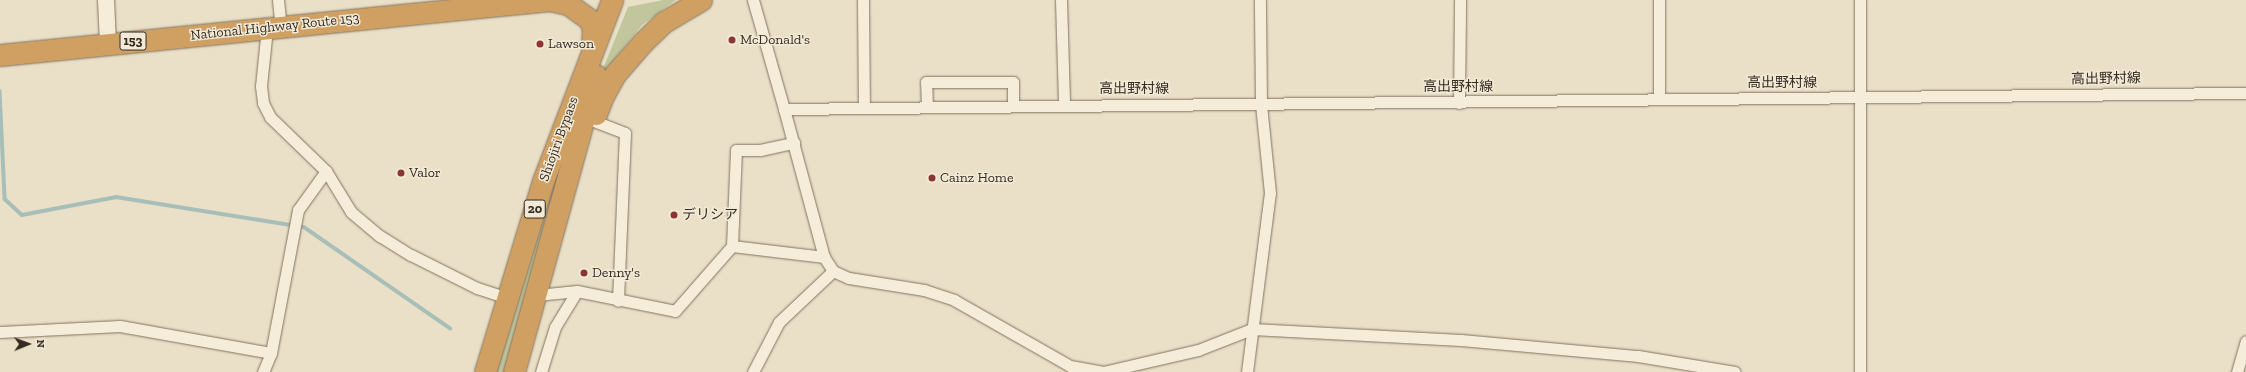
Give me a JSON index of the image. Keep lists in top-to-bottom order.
{
  "streets": {
    "highway": [
      "National Highway Route 153",
      "153",
      "Shiojiri Bypass",
      "20"
    ],
    "street": ["高出野村線"]
  },
  "places": [
    "McDonald's",
    "Lawson",
    "Valor",
    "Cainz Home",
    "デリシア",
    "Denny's"
  ],
  "north": "right"
}
